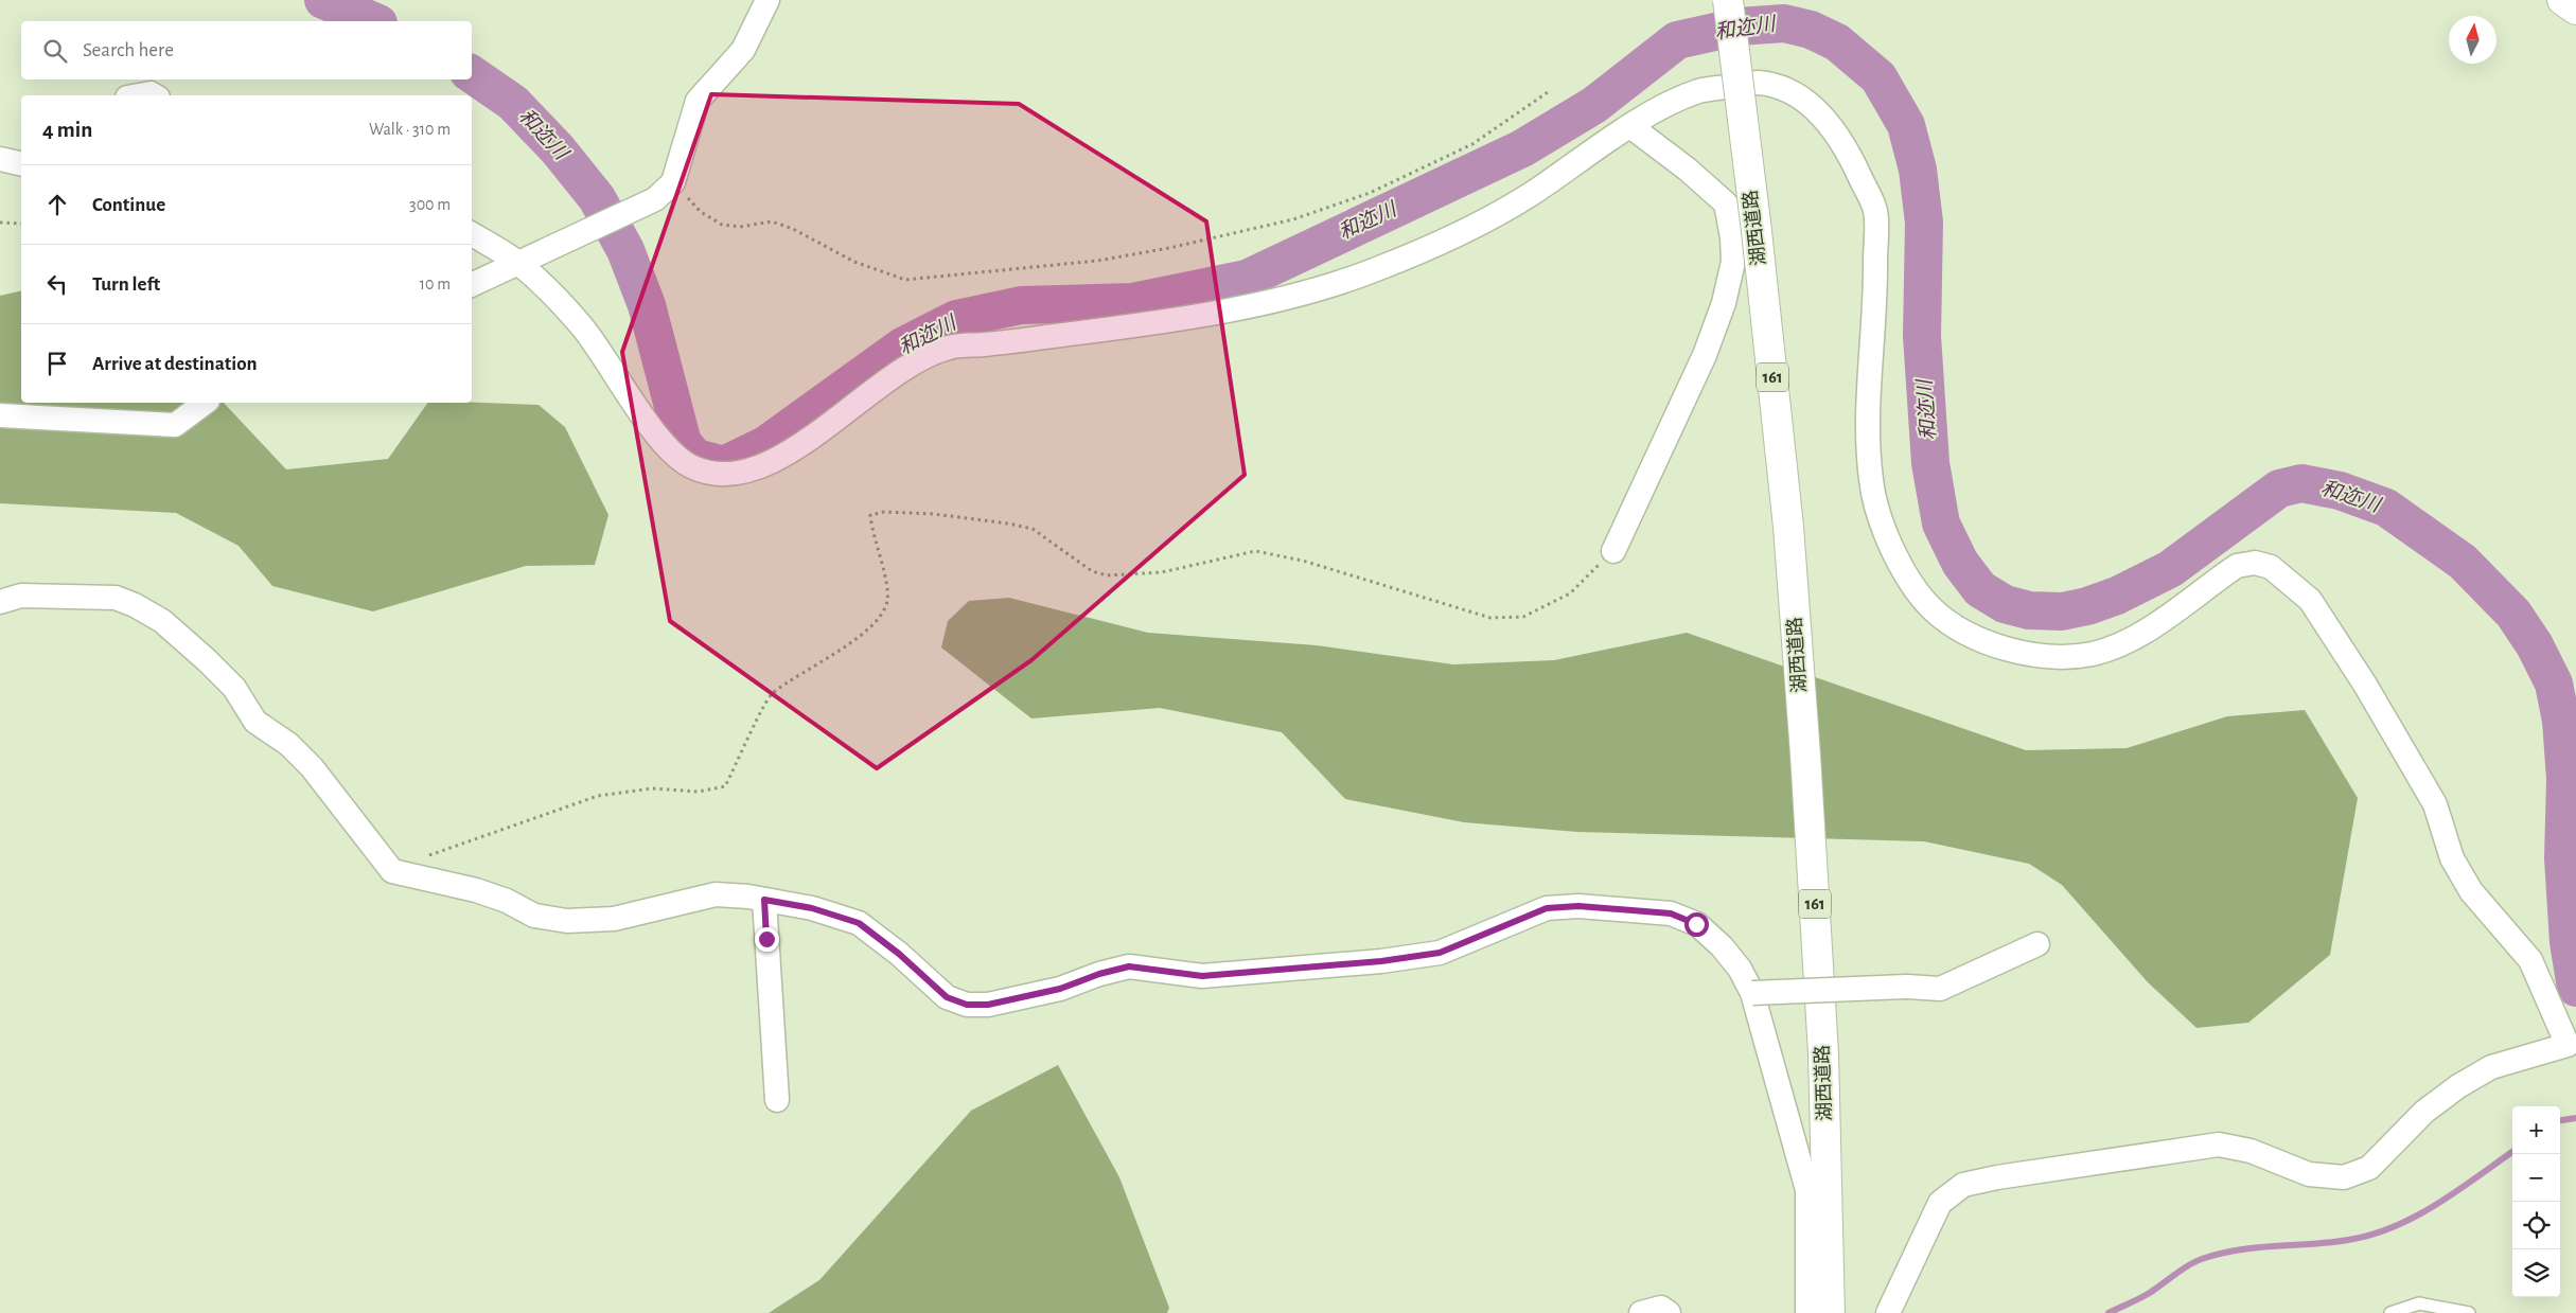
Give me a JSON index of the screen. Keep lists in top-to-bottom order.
{
  "streets": {
    "main road": ["湖西道路", "161"]
  },
  "water": ["和迩川"],
  "north": "top",
  "page": {
    "search": "Search here",
    "heading": ["4 min", "Walk · 310 m"],
    "list": [
      ["Continue", "300 m"],
      ["Turn left", "10 m"],
      "Arrive at destination"
    ],
    "map_buttons": ["+", "−"]
  }
}
